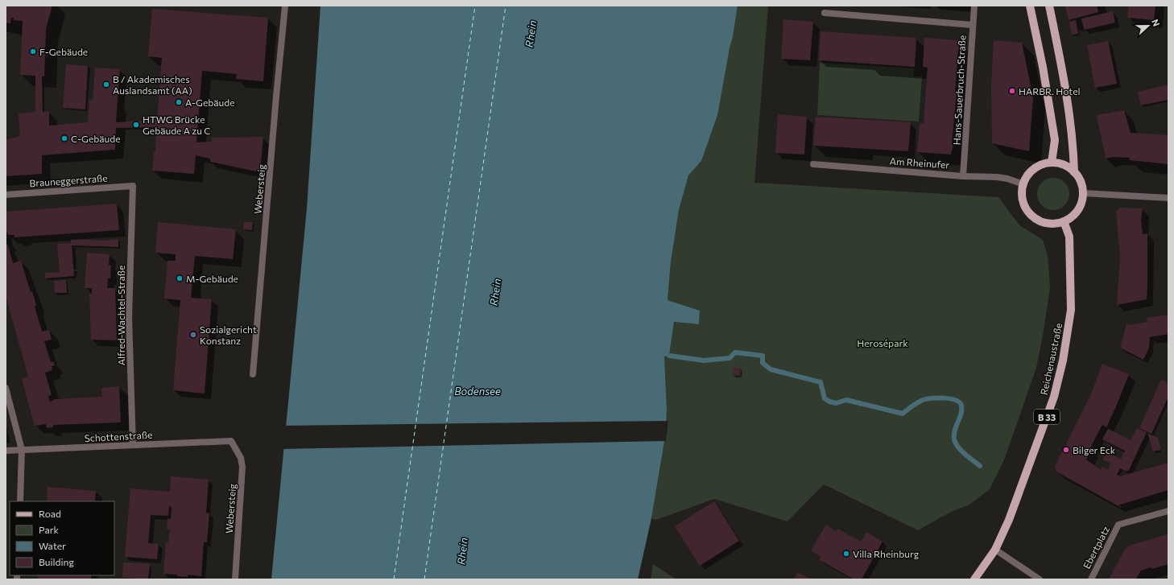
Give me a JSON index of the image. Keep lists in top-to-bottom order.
{
  "streets": {
    "main road": ["Reichenaustraße", "B 33"],
    "street": [
      "Hans-Sauerbruch-Straße",
      "Am Rheinufer",
      "Brauneggerstraße",
      "Webersteig",
      "Alfred-Wachtel-Straße",
      "Schottenstraße",
      "Ebertplatz"
    ]
  },
  "crossings": [
    ["Hans-Sauerbruch-Straße", "Am Rheinufer"],
    ["Am Rheinufer", "Reichenaustraße"],
    ["Brauneggerstraße", "Alfred-Wachtel-Straße"],
    ["Webersteig", "Schottenstraße"],
    ["Alfred-Wachtel-Straße", "Schottenstraße"],
    ["Reichenaustraße", "B 33"]
  ],
  "water": ["Rhein", "Bodensee"],
  "parks": ["Herosépark"],
  "places": [
    "F-Gebäude",
    "B / Akademisches Auslandsamt (AA)",
    "HARBR. Hotel",
    "A-Gebäude",
    "HTWG Brücke Gebäude A zu C",
    "C-Gebäude",
    "M-Gebäude",
    "Sozialgericht Konstanz",
    "Bilger Eck",
    "Villa Rheinburg"
  ],
  "legend": [
    "Road",
    "Park",
    "Water",
    "Building"
  ],
  "north": "right"
}
